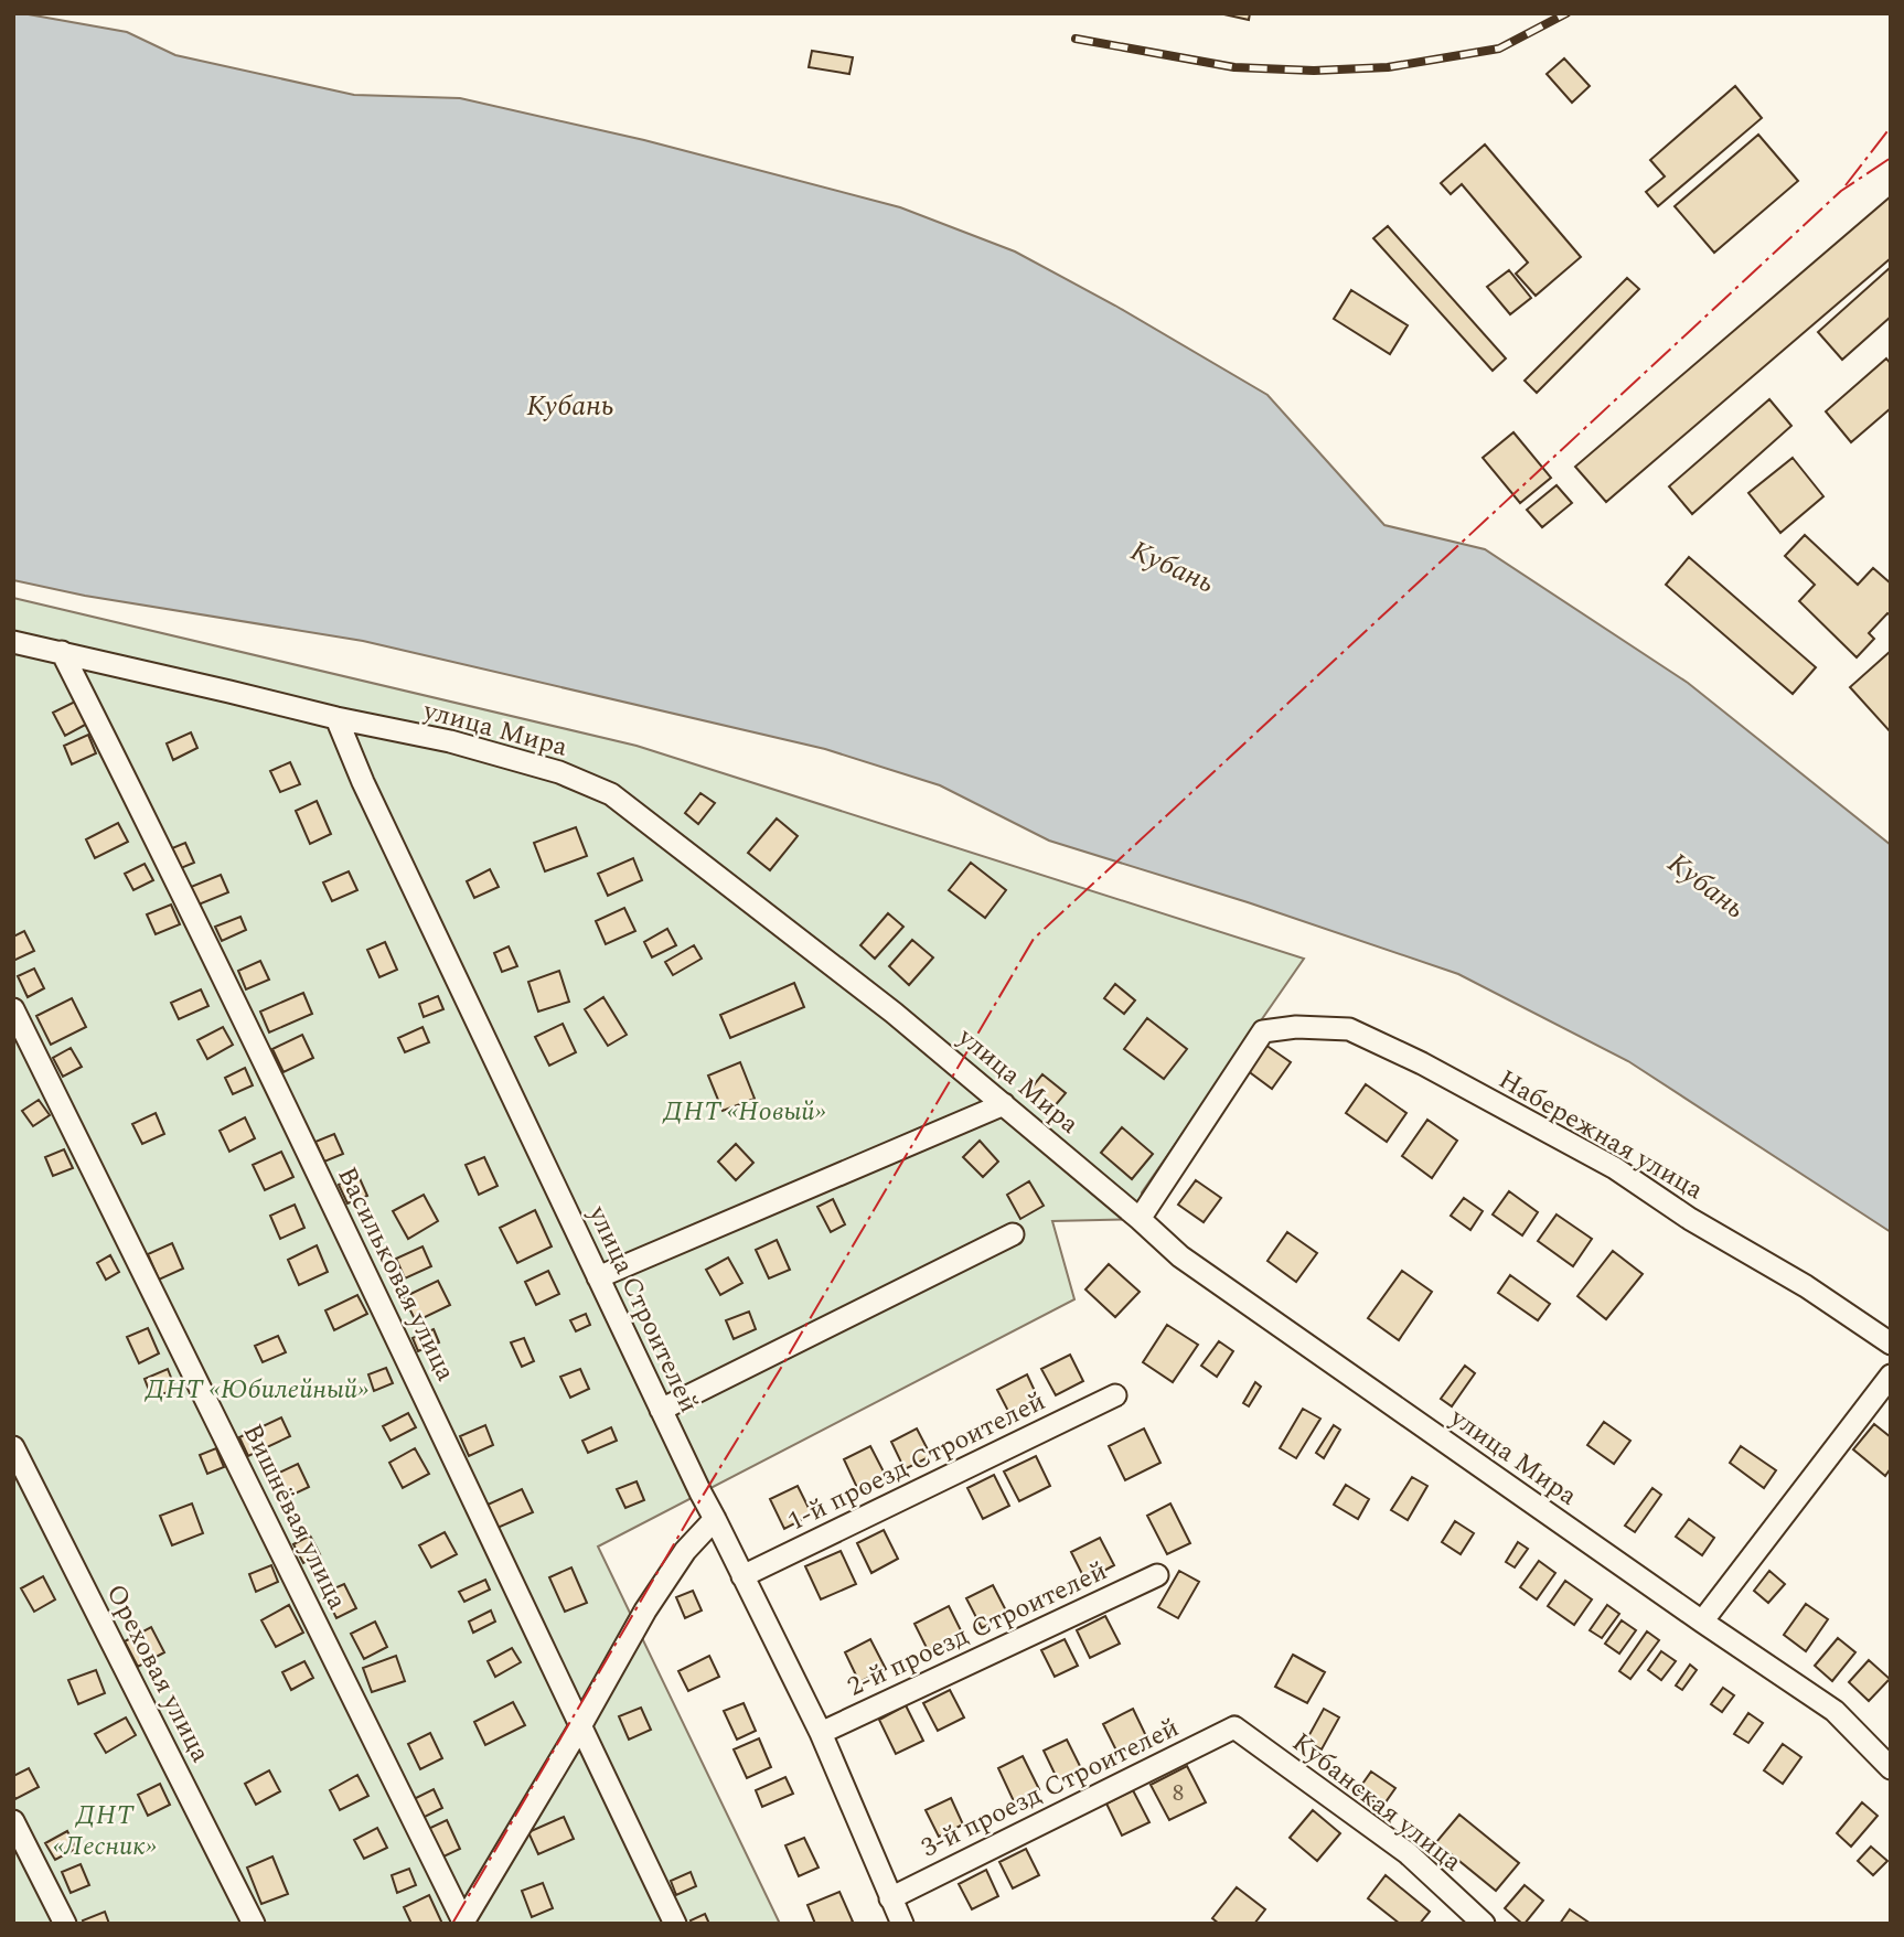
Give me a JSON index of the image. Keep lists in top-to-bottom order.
{
  "streets": {
    "street": [
      "улица Мира",
      "Набережная улица",
      "Васильковая улица",
      "улица Строителей",
      "1-й проезд Строителей",
      "Вишнёвая улица",
      "2-й проезд Строителей",
      "Ореховая улица",
      "3-й проезд Строителей",
      "Кубанская улица"
    ]
  },
  "crossings": [
    ["улица Мира", "Набережная улица"],
    ["улица Мира", "Васильковая улица"],
    ["улица Мира", "улица Строителей"],
    ["улица Строителей", "1-й проезд Строителей"],
    ["улица Строителей", "2-й проезд Строителей"],
    ["улица Строителей", "3-й проезд Строителей"],
    ["3-й проезд Строителей", "Кубанская улица"]
  ],
  "water": ["Кубань"],
  "parks": ["ДНТ «Новый»", "ДНТ «Юбилейный»", "ДНТ «Лесник»"],
  "house_numbers": ["8"]
}
